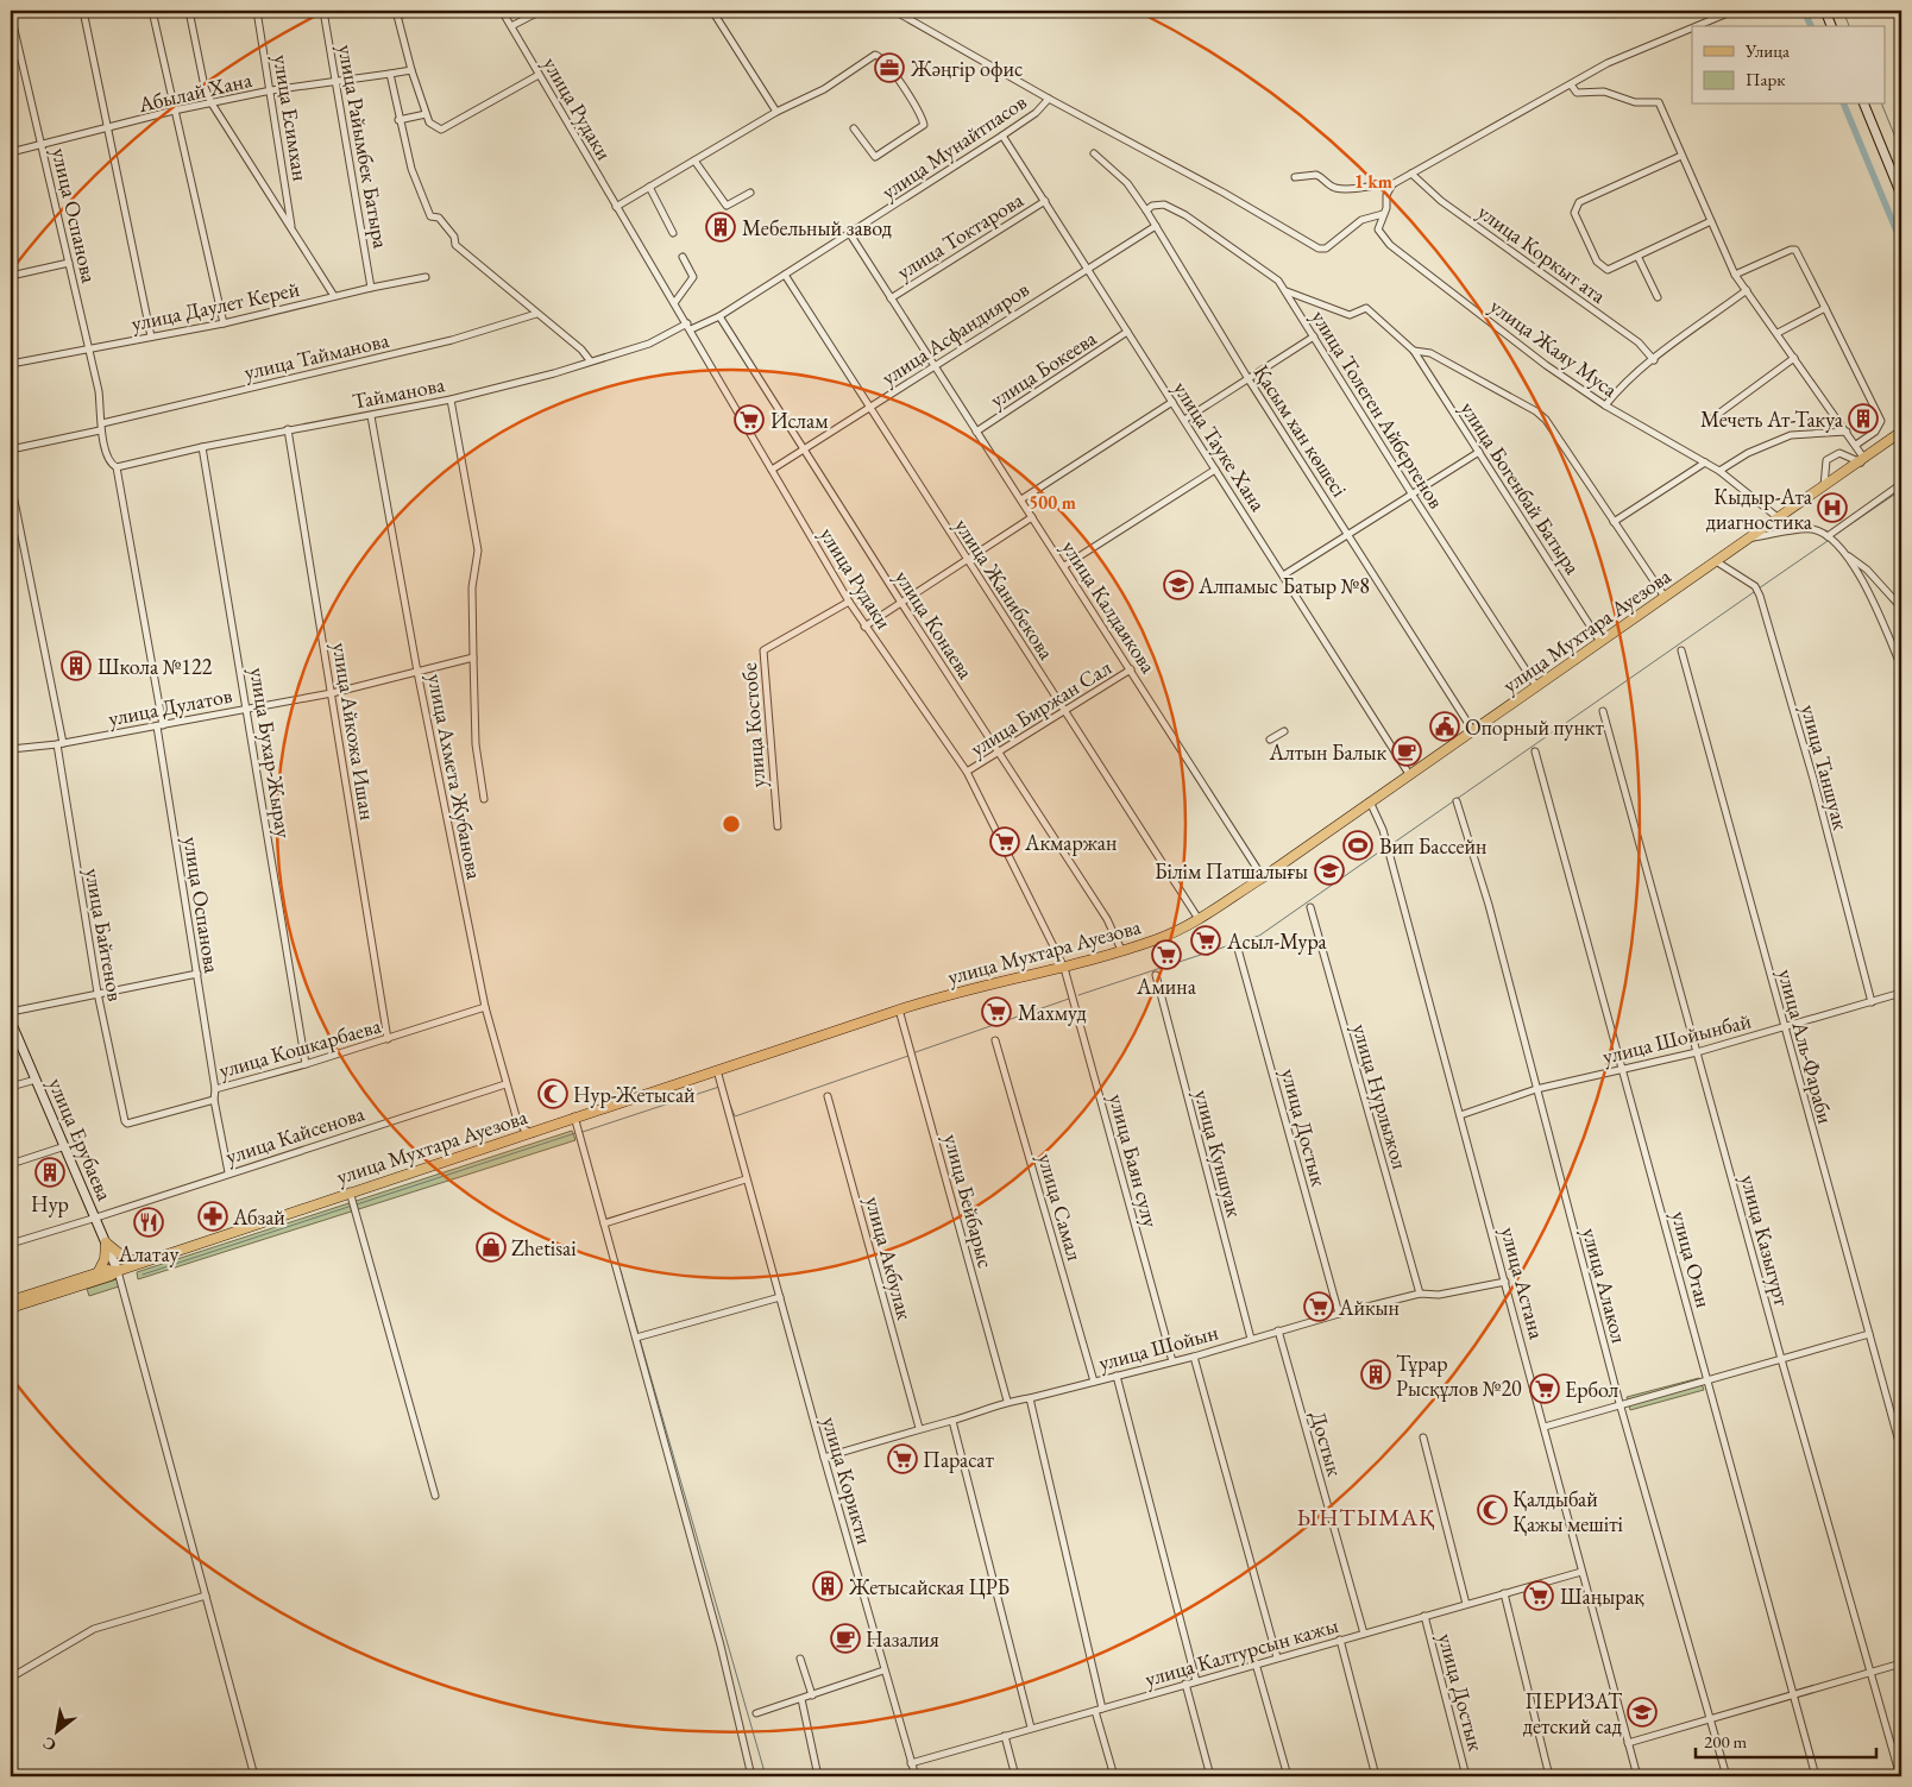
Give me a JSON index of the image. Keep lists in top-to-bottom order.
{
  "streets": {
    "main road": ["улица Мухтара Ауезова"],
    "street": [
      "Абылай Хана",
      "улица Рудаки",
      "улица Есимхан",
      "улица Райымбек Батыра",
      "улица Мунайтпасов",
      "улица Оспанова",
      "улица Токтарова",
      "улица Коркыт ата",
      "улица Даулет Керей",
      "улица Асфандияров",
      "улица Жаяу Муса",
      "улица Тайманова",
      "улица Бокеева",
      "Тайманова",
      "улица Толеген Айбергенов",
      "Қасым хан көшесі",
      "улица Тауке Хана",
      "улица Богенбай Батыра",
      "улица Жанибекова",
      "улица Калдаякова",
      "улица Конаева",
      "улица Дулатов",
      "улица Биржан Сал",
      "улица Костобе",
      "улица Айкожа Ишан",
      "улица Бухар-Жырау",
      "улица Таншуак",
      "улица Ахмета Жубанова",
      "улица Байтенов",
      "улица Шойынбай",
      "улица Аль-Фараби",
      "улица Кошкарбаева",
      "улица Нурлыжол",
      "улица Достык",
      "улица Кайсенова",
      "улица Ерубаева",
      "улица Куншуак",
      "улица Баян сулу",
      "улица Бейбарыс",
      "улица Самал",
      "улица Казыгурт",
      "улица Акбулак",
      "улица Отан",
      "улица Астана",
      "улица Алакол",
      "улица Шойын",
      "Достык",
      "улица Корикти",
      "улица Калтурсын кажы"
    ]
  },
  "crossings": [
    ["Абылай Хана", "улица Есимхан"],
    ["Абылай Хана", "улица Райымбек Батыра"],
    ["Абылай Хана", "улица Оспанова"],
    ["улица Рудаки", "улица Мунайтпасов"],
    ["улица Рудаки", "улица Асфандияров"],
    ["улица Рудаки", "Тайманова"],
    ["улица Рудаки", "улица Мухтара Ауезова"],
    ["улица Рудаки", "улица Биржан Сал"],
    ["улица Рудаки", "улица Костобе"],
    ["улица Рудаки", "улица Баян сулу"],
    ["улица Райымбек Батыра", "улица Даулет Керей"],
    ["улица Мунайтпасов", "Тайманова"],
    ["улица Мунайтпасов", "улица Тауке Хана"],
    ["улица Мунайтпасов", "улица Жанибекова"],
    ["улица Мунайтпасов", "улица Калдаякова"],
    ["улица Мунайтпасов", "улица Конаева"],
    ["улица Оспанова", "улица Даулет Керей"],
    ["улица Оспанова", "улица Тайманова"],
    ["улица Оспанова", "Тайманова"],
    ["улица Оспанова", "улица Дулатов"],
    ["улица Оспанова", "улица Кошкарбаева"],
    ["улица Токтарова", "улица Тауке Хана"],
    ["улица Токтарова", "улица Калдаякова"],
    ["улица Асфандияров", "Қасым хан көшесі"],
    ["улица Асфандияров", "улица Тауке Хана"],
    ["улица Асфандияров", "улица Жанибекова"],
    ["улица Асфандияров", "улица Калдаякова"],
    ["улица Асфандияров", "улица Конаева"],
    ["улица Жаяу Муса", "улица Мухтара Ауезова"],
    ["улица Бокеева", "улица Тауке Хана"],
    ["улица Бокеева", "улица Калдаякова"],
    ["Тайманова", "улица Айкожа Ишан"],
    ["Тайманова", "улица Бухар-Жырау"],
    ["Тайманова", "улица Ахмета Жубанова"],
    ["улица Толеген Айбергенов", "Қасым хан көшесі"],
    ["улица Толеген Айбергенов", "улица Мухтара Ауезова"],
    ["Қасым хан көшесі", "улица Мухтара Ауезова"],
    ["улица Тауке Хана", "улица Мухтара Ауезова"],
    ["улица Богенбай Батыра", "улица Мухтара Ауезова"],
    ["улица Жанибекова", "улица Мухтара Ауезова"],
    ["улица Жанибекова", "улица Биржан Сал"],
    ["улица Калдаякова", "улица Мухтара Ауезова"],
    ["улица Калдаякова", "улица Биржан Сал"],
    ["улица Конаева", "улица Мухтара Ауезова"],
    ["улица Конаева", "улица Биржан Сал"],
    ["улица Мухтара Ауезова", "улица Таншуак"],
    ["улица Мухтара Ауезова", "улица Ахмета Жубанова"],
    ["улица Мухтара Ауезова", "улица Ерубаева"],
    ["улица Мухтара Ауезова", "улица Баян сулу"],
    ["улица Мухтара Ауезова", "улица Бейбарыс"],
    ["улица Мухтара Ауезова", "улица Астана"],
    ["улица Мухтара Ауезова", "улица Корикти"],
    ["улица Дулатов", "улица Айкожа Ишан"],
    ["улица Дулатов", "улица Бухар-Жырау"],
    ["улица Дулатов", "улица Ахмета Жубанова"],
    ["улица Дулатов", "улица Байтенов"],
    ["улица Айкожа Ишан", "улица Кошкарбаева"],
    ["улица Бухар-Жырау", "улица Кошкарбаева"],
    ["улица Таншуак", "улица Шойынбай"],
    ["улица Ахмета Жубанова", "улица Кошкарбаева"],
    ["улица Ахмета Жубанова", "улица Кайсенова"],
    ["улица Байтенов", "улица Кошкарбаева"],
    ["улица Шойынбай", "улица Аль-Фараби"],
    ["улица Шойынбай", "улица Казыгурт"],
    ["улица Шойынбай", "улица Отан"],
    ["улица Шойынбай", "улица Астана"],
    ["улица Шойынбай", "улица Алакол"],
    ["улица Нурлыжол", "улица Шойын"],
    ["улица Достык", "улица Шойын"],
    ["улица Достык", "улица Калтурсын кажы"],
    ["улица Кайсенова", "улица Ерубаева"],
    ["улица Куншуак", "улица Шойын"],
    ["улица Баян сулу", "улица Шойын"],
    ["улица Бейбарыс", "улица Шойын"],
    ["улица Самал", "улица Шойын"],
    ["улица Акбулак", "улица Шойын"],
    ["улица Астана", "улица Шойын"],
    ["улица Астана", "улица Калтурсын кажы"],
    ["улица Шойын", "Достык"],
    ["улица Шойын", "улица Корикти"],
    ["Достык", "улица Калтурсын кажы"],
    ["улица Корикти", "улица Калтурсын кажы"]
  ],
  "districts": ["ЫНТЫМАҚ"],
  "places": {
    "office": ["Жәңгір офис"],
    "building": [
      "Мебельный завод",
      "Мечеть Ат-Такуа",
      "Школа №122",
      "Нур",
      "Тұрар Рысқұлов №20",
      "Жетысайская ЦРБ"
    ],
    "supermarket": [
      "Ислам",
      "Акмаржан",
      "Асыл-Мура",
      "Амина",
      "Махмуд",
      "Айкын",
      "Ербол",
      "Парасат",
      "Шаңырақ"
    ],
    "hospital": ["Кыдыр-Ата диагностика"],
    "school or university": ["Алпамыс Батыр №8", "Білім Патшалығы", "ПЕРИЗАТ детский сад"],
    "public building": ["Опорный пункт"],
    "cafe": ["Алтын Балык", "Назалия"],
    "sports": ["Вип Бассейн"],
    "mosque": ["Нур-Жетысай", "Қалдыбай Қажы мешіті"],
    "pharmacy": ["Абзай"],
    "restaurant": ["Алатау"],
    "shop": ["Zhetisai"]
  },
  "legend": ["Улица", "Парк"],
  "scale_bar": "200 m",
  "north": "bottom left",
  "rings": ["1 km", "500 m"]
}
